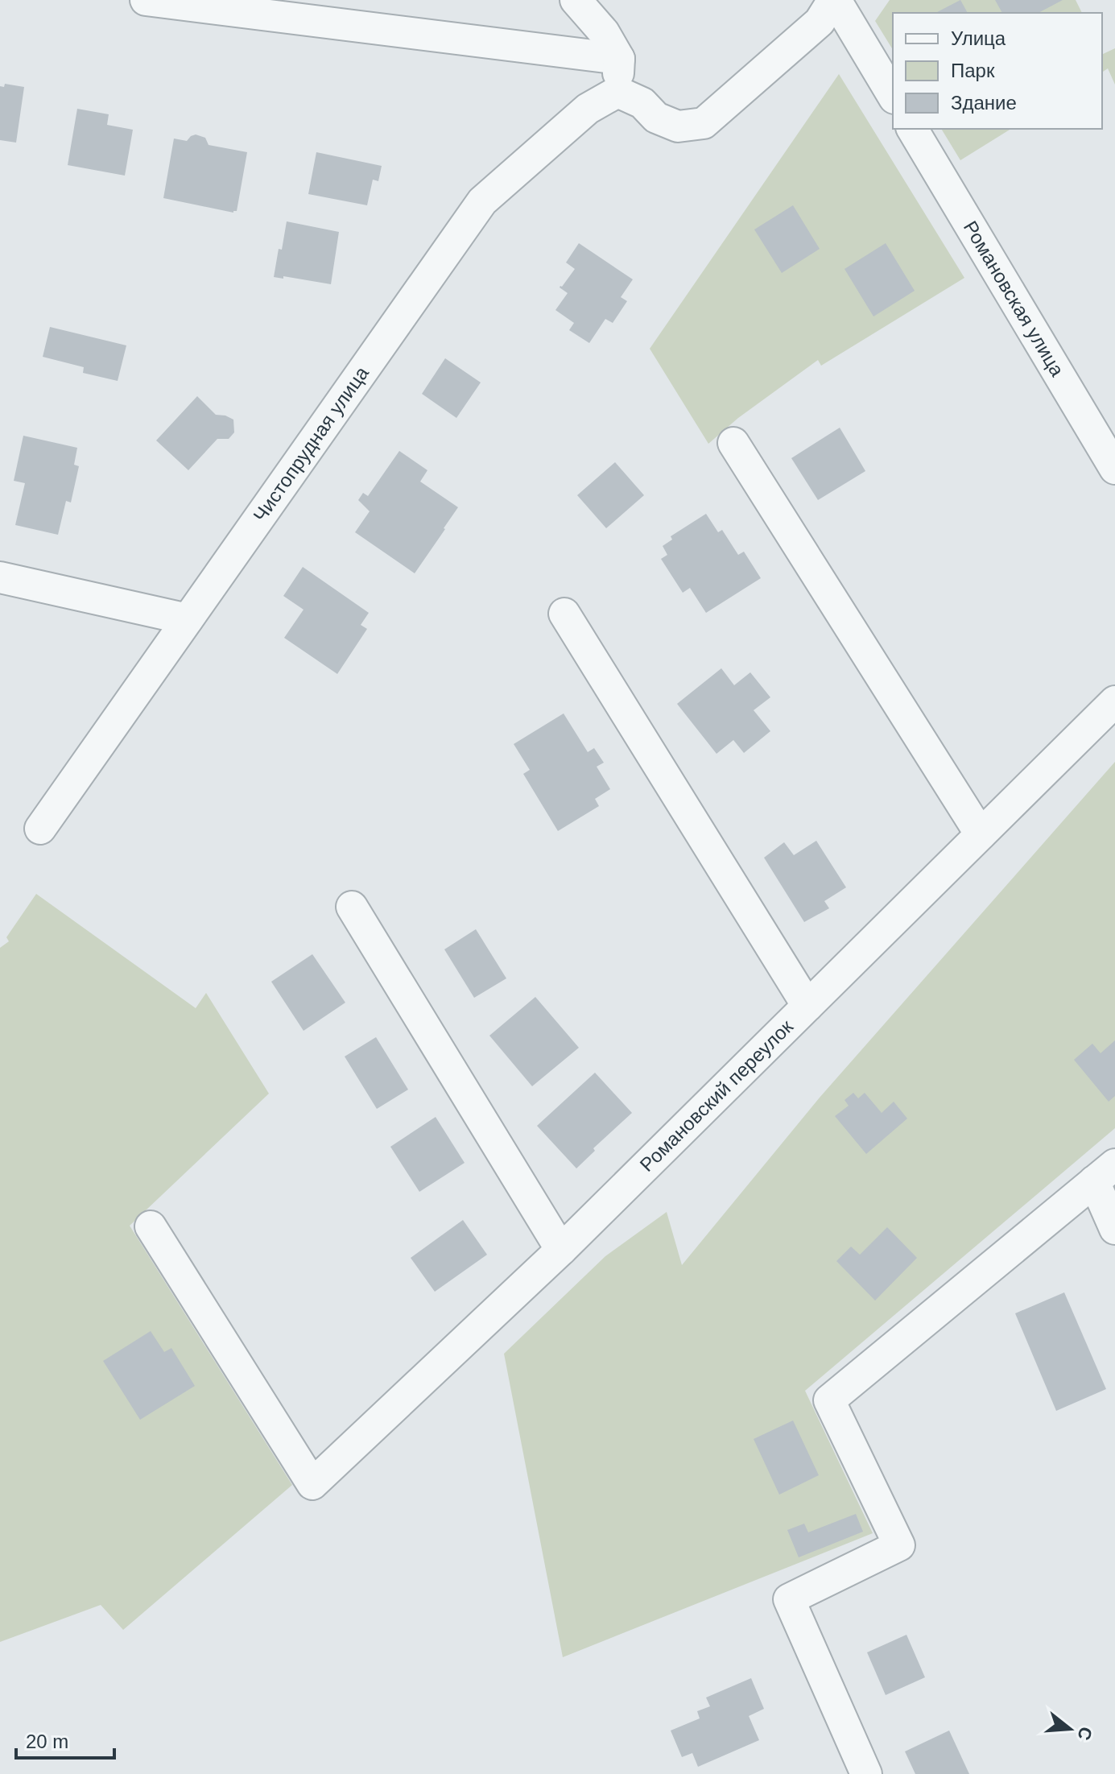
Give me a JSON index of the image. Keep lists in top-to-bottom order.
{
  "streets": {
    "street": ["Романовская улица", "Чистопрудная улица", "Романовский переулок"]
  },
  "legend": ["Улица", "Парк", "Здание"],
  "scale_bar": "20 m",
  "north": "right"
}
